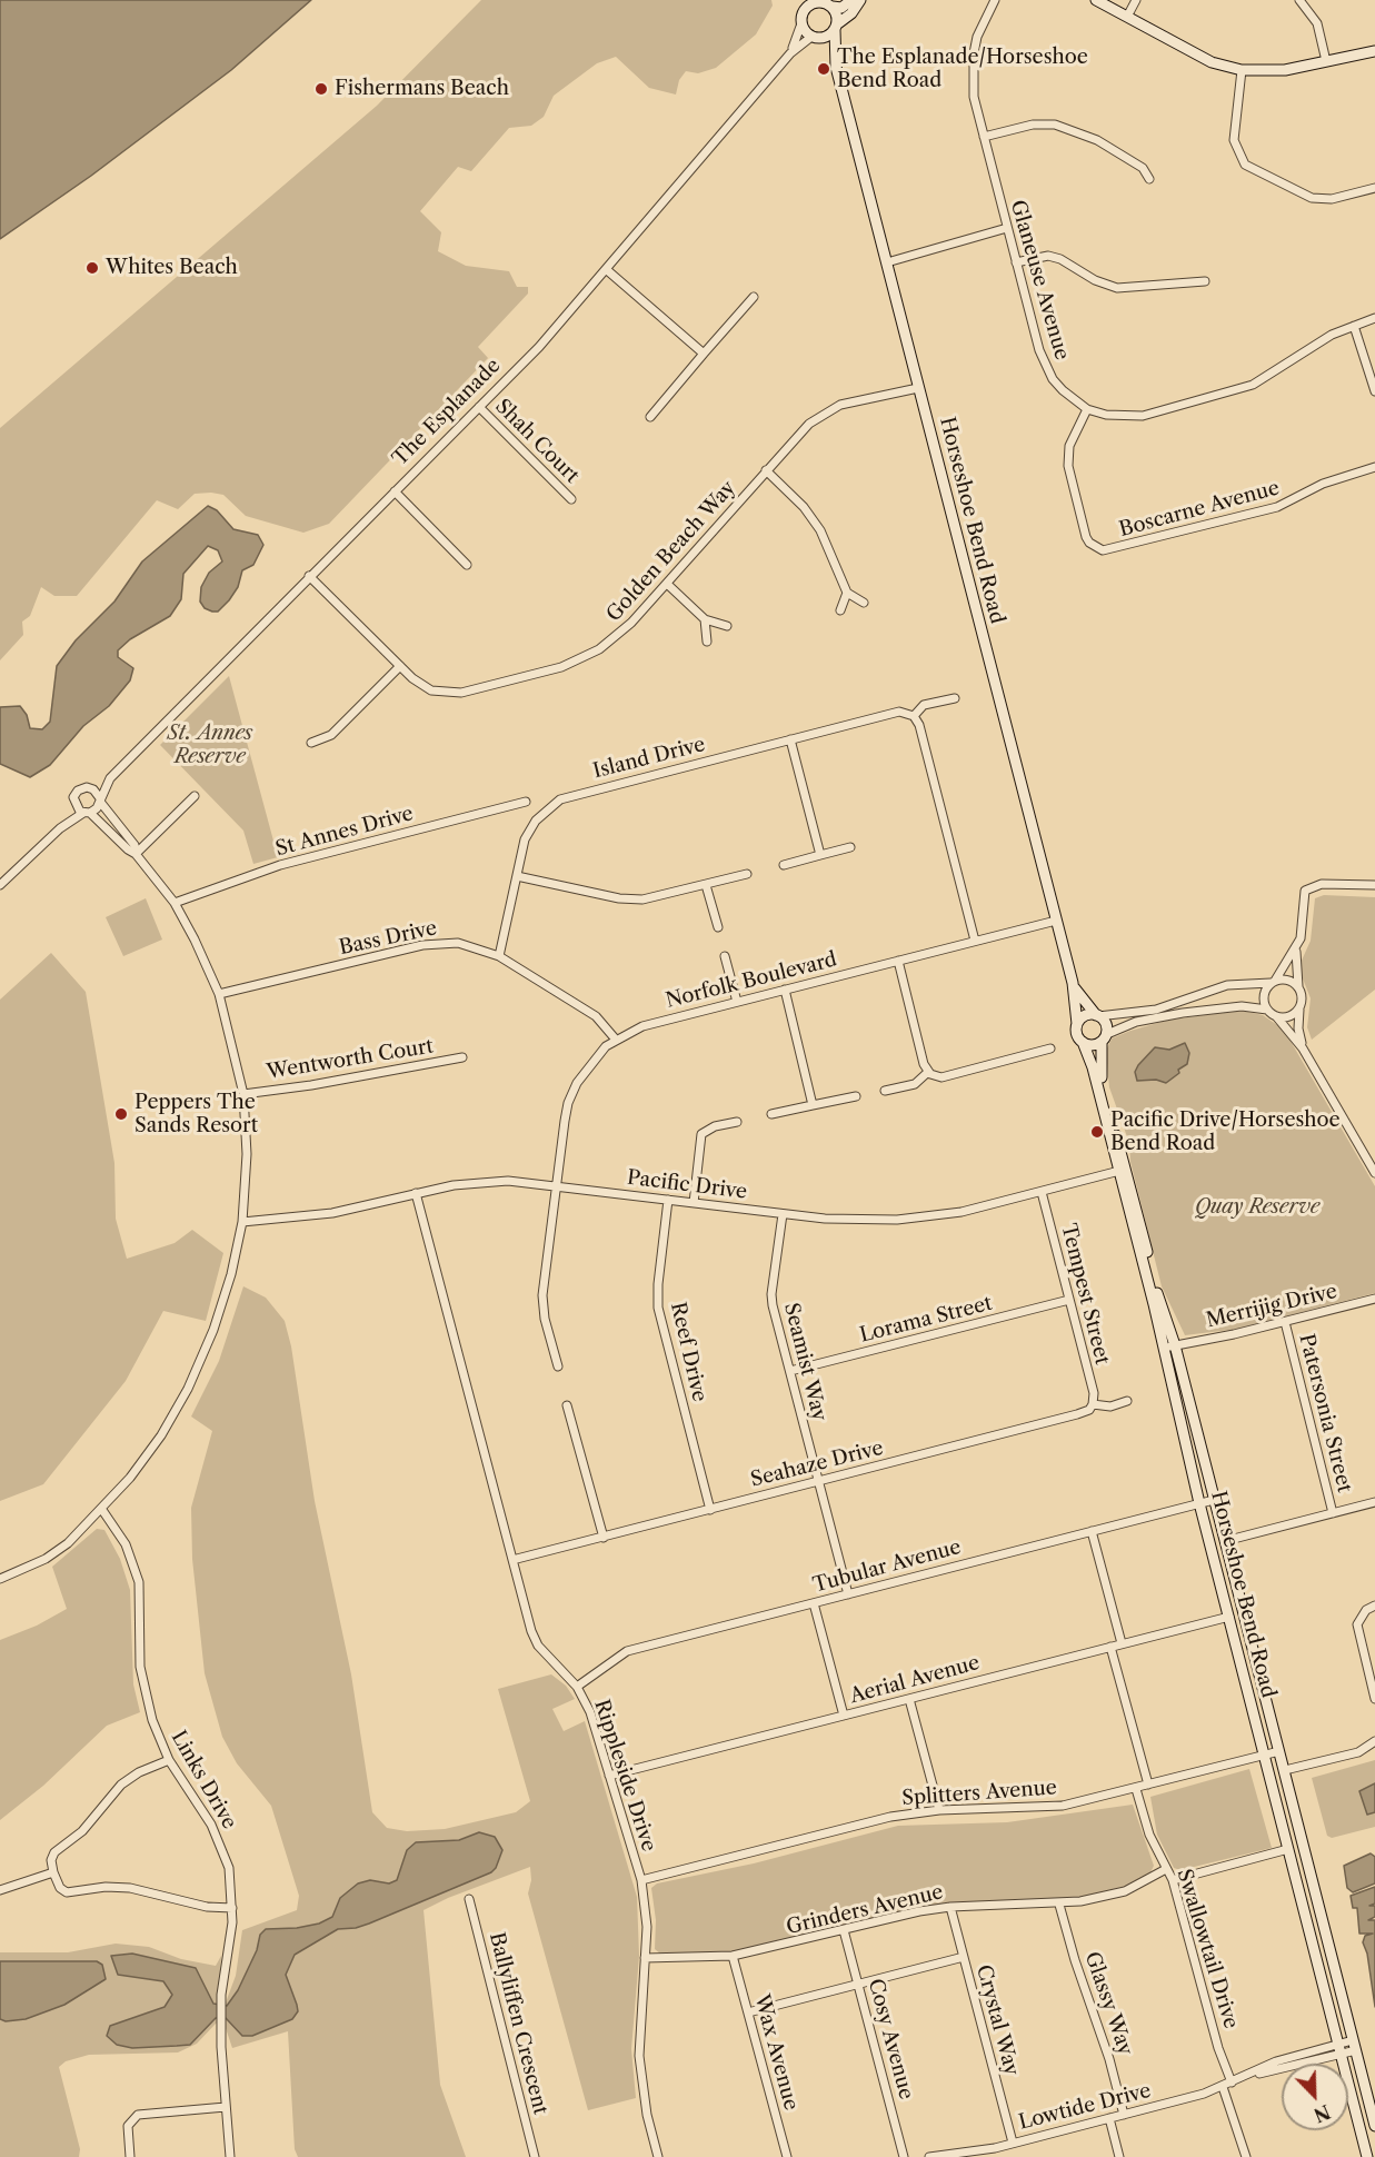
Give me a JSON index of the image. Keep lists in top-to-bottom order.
{
  "streets": {
    "street": [
      "Glaneuse Avenue",
      "The Esplanade",
      "Shah Court",
      "Boscarne Avenue",
      "Horseshoe Bend Road",
      "Golden Beach Way",
      "Island Drive",
      "St Annes Drive",
      "Bass Drive",
      "Norfolk Boulevard",
      "Wentworth Court",
      "Pacific Drive",
      "Tempest Street",
      "Merrijig Drive",
      "Lorama Street",
      "Reef Drive",
      "Seamist Way",
      "Patersonia Street",
      "Seahaze Drive",
      "Tubular Avenue",
      "Aerial Avenue",
      "Rippleside Drive",
      "Links Drive",
      "Splitters Avenue",
      "Grinders Avenue",
      "Swallowtail Drive",
      "Glassy Way",
      "Crystal Way",
      "Ballyliffen Crescent",
      "Cosy Avenue",
      "Wax Avenue",
      "Lowtide Drive"
    ]
  },
  "crossings": [
    ["Glaneuse Avenue", "Boscarne Avenue"],
    ["The Esplanade", "Shah Court"],
    ["The Esplanade", "Horseshoe Bend Road"],
    ["The Esplanade", "Golden Beach Way"],
    ["Horseshoe Bend Road", "Golden Beach Way"],
    ["Horseshoe Bend Road", "Norfolk Boulevard"],
    ["Horseshoe Bend Road", "Pacific Drive"],
    ["Horseshoe Bend Road", "Merrijig Drive"],
    ["Horseshoe Bend Road", "Tubular Avenue"],
    ["Horseshoe Bend Road", "Aerial Avenue"],
    ["Horseshoe Bend Road", "Splitters Avenue"],
    ["Horseshoe Bend Road", "Lowtide Drive"],
    ["Island Drive", "Bass Drive"],
    ["Bass Drive", "Norfolk Boulevard"],
    ["Norfolk Boulevard", "Pacific Drive"],
    ["Pacific Drive", "Tempest Street"],
    ["Pacific Drive", "Reef Drive"],
    ["Pacific Drive", "Seamist Way"],
    ["Pacific Drive", "Rippleside Drive"],
    ["Tempest Street", "Lorama Street"],
    ["Tempest Street", "Seahaze Drive"],
    ["Merrijig Drive", "Patersonia Street"],
    ["Lorama Street", "Seamist Way"],
    ["Reef Drive", "Seahaze Drive"],
    ["Seamist Way", "Seahaze Drive"],
    ["Seamist Way", "Tubular Avenue"],
    ["Seahaze Drive", "Rippleside Drive"],
    ["Tubular Avenue", "Rippleside Drive"],
    ["Aerial Avenue", "Rippleside Drive"],
    ["Rippleside Drive", "Splitters Avenue"],
    ["Rippleside Drive", "Grinders Avenue"],
    ["Splitters Avenue", "Swallowtail Drive"],
    ["Grinders Avenue", "Swallowtail Drive"],
    ["Grinders Avenue", "Glassy Way"],
    ["Grinders Avenue", "Crystal Way"],
    ["Grinders Avenue", "Cosy Avenue"],
    ["Grinders Avenue", "Wax Avenue"],
    ["Swallowtail Drive", "Lowtide Drive"],
    ["Glassy Way", "Lowtide Drive"],
    ["Crystal Way", "Lowtide Drive"]
  ],
  "parks": ["St. Annes Reserve", "Quay Reserve"],
  "places": [
    "The Esplanade/Horseshoe Bend Road",
    "Fishermans Beach",
    "Whites Beach",
    "Peppers The Sands Resort",
    "Pacific Drive/Horseshoe Bend Road"
  ],
  "north": "bottom right"
}
